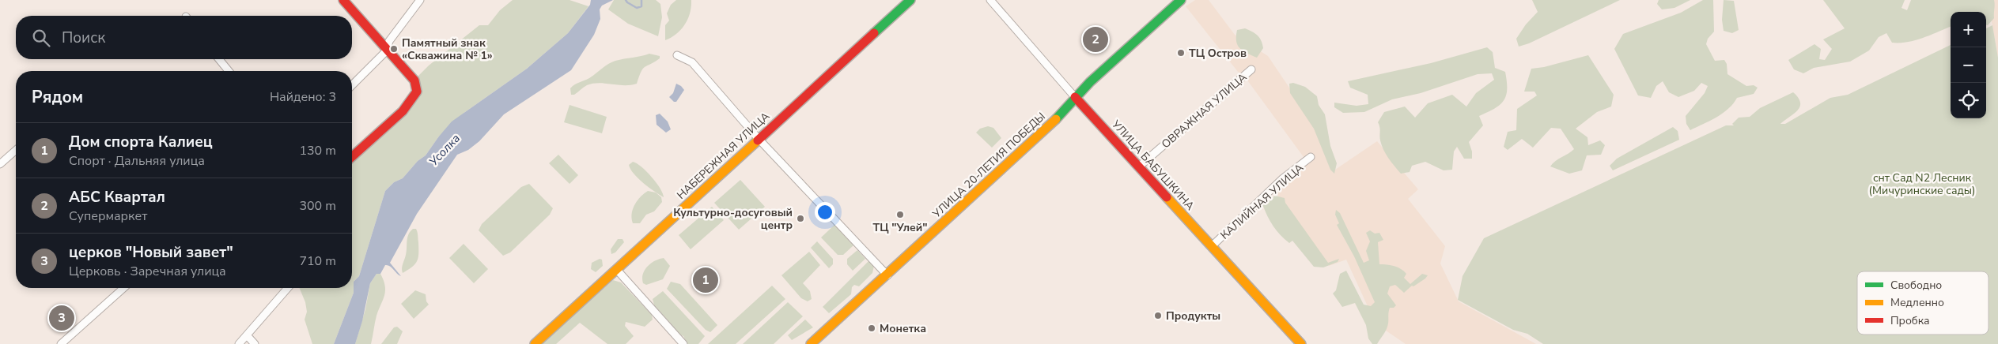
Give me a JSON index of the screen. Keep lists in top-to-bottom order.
{
  "streets": {
    "street": [
      "ОВРАЖНАЯ УЛИЦА",
      "НАБЕРЕЖНАЯ УЛИЦА",
      "УЛИЦА 20-ЛЕТИЯ ПОБЕДЫ",
      "УЛИЦА БАБУШКИНА",
      "КАЛИЙНАЯ УЛИЦА"
    ]
  },
  "crossings": [
    ["ОВРАЖНАЯ УЛИЦА", "УЛИЦА БАБУШКИНА"],
    ["УЛИЦА 20-ЛЕТИЯ ПОБЕДЫ", "УЛИЦА БАБУШКИНА"],
    ["УЛИЦА БАБУШКИНА", "КАЛИЙНАЯ УЛИЦА"]
  ],
  "water": ["Усолка"],
  "parks": ["снт Сад N2 Лесник (Мичуринские сады)"],
  "places": [
    "Памятный знак «Скважина № 1»",
    "ТЦ Остров",
    "ТЦ \"Улей\"",
    "Культурно-досуговый центр",
    "Продукты",
    "Монетка"
  ],
  "legend": ["Свободно", "Медленно", "Пробка"],
  "page": {
    "map_buttons": ["+", "−"],
    "search": "Поиск",
    "pins": ["2", "1", "3"],
    "heading": ["Рядом", "Найдено: 3"],
    "list": [
      {
        "mark": "1",
        "name": "Дом спорта Калиец",
        "note": "Спорт · Дальняя улица",
        "value": "130 m"
      },
      {
        "mark": "2",
        "name": "АБС Квартал",
        "note": "Супермаркет",
        "value": "300 m"
      },
      {
        "mark": "3",
        "name": "церков \"Новый завет\"",
        "note": "Церковь · Заречная улица",
        "value": "710 m"
      }
    ]
  }
}
